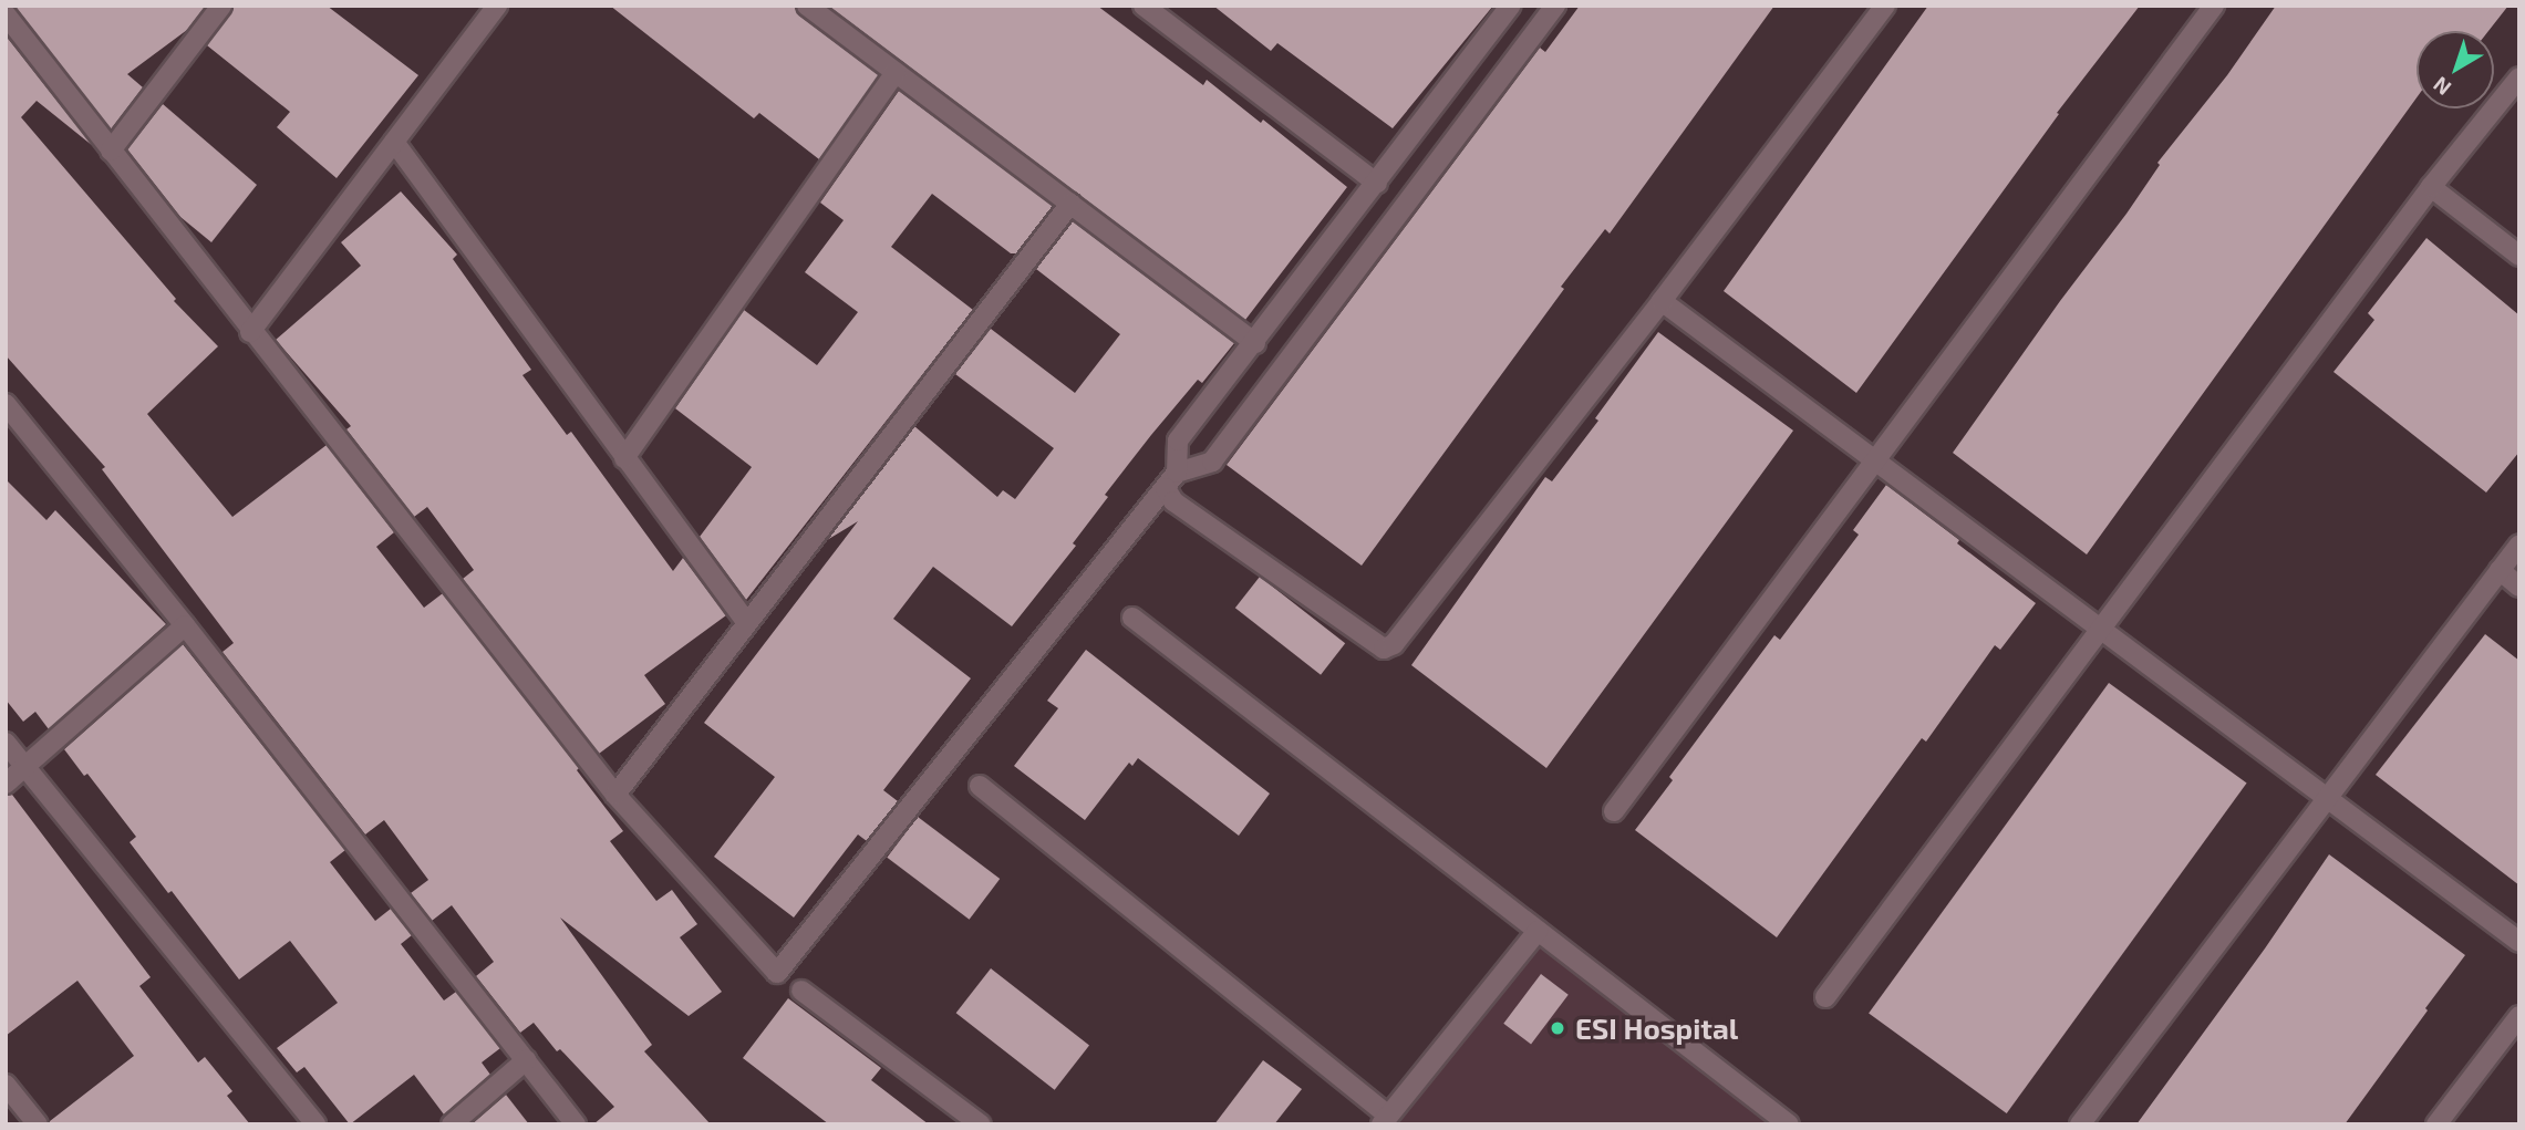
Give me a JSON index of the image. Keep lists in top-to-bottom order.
{
  "places": ["ESI Hospital"],
  "north": "bottom left"
}
